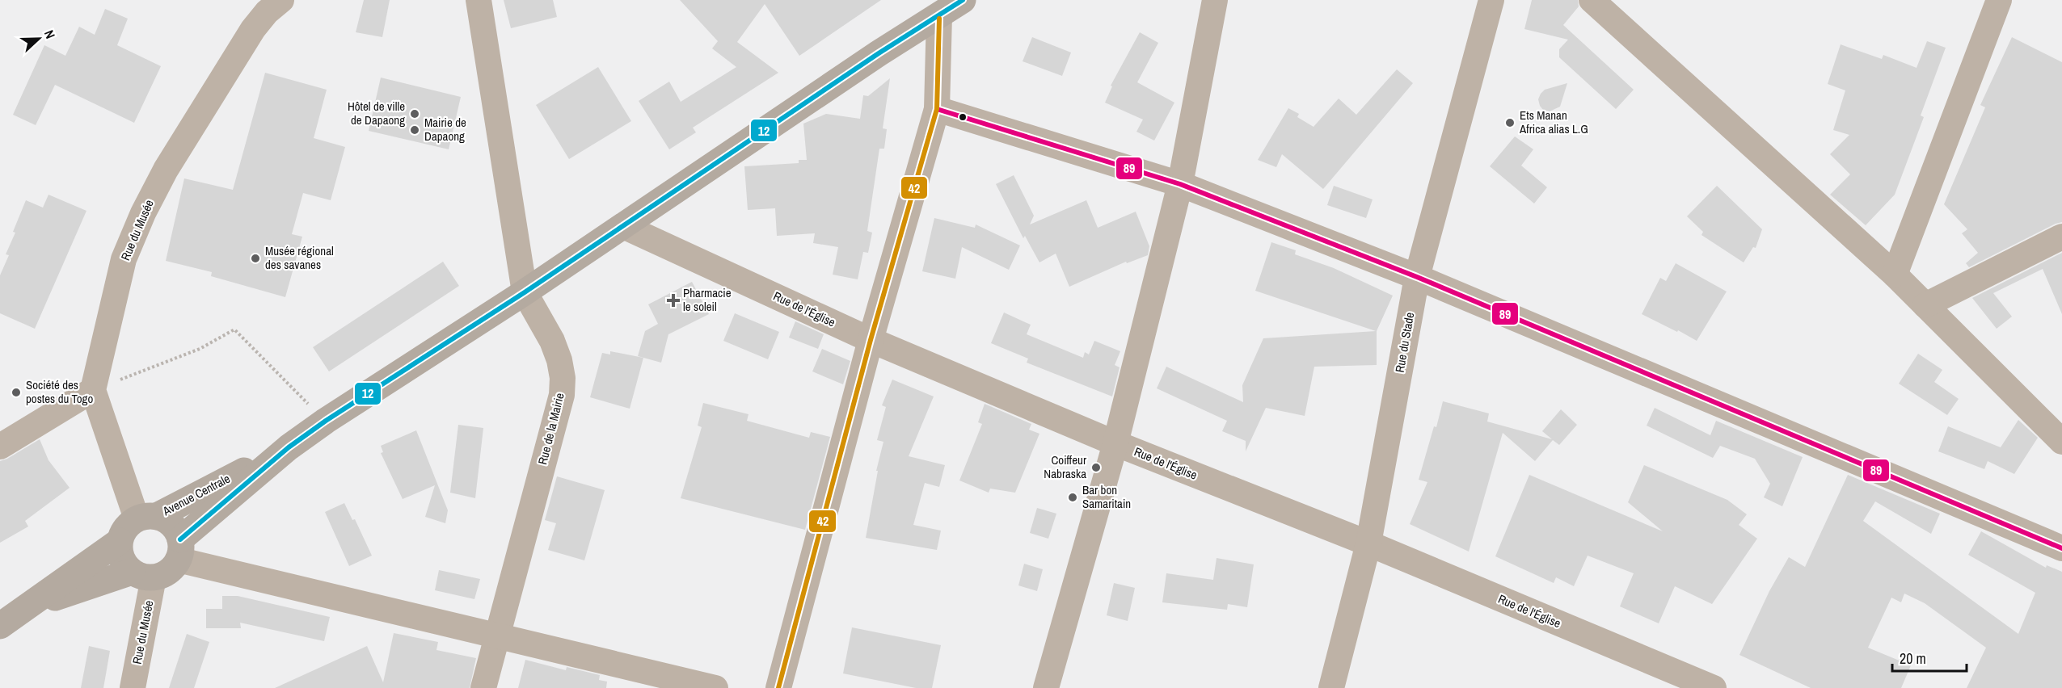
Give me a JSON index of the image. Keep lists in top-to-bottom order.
{
  "streets": {
    "main road": ["Avenue Centrale"],
    "street": [
      "Rue du Musée",
      "Rue de l'Église",
      "Rue du Stade",
      "Rue de la Mairie"
    ]
  },
  "crossings": [
    ["Rue du Musée", "Avenue Centrale"],
    ["Rue de l'Église", "Rue du Stade"],
    ["Rue de l'Église", "Avenue Centrale"],
    ["Rue de la Mairie", "Avenue Centrale"]
  ],
  "places": {
    "other": [
      "Hôtel de ville de Dapaong",
      "Ets Manan Africa alias L.G",
      "Mairie de Dapaong",
      "Musée régional des savanes",
      "Société des postes du Togo",
      "Coiffeur Nabraska",
      "Bar bon Samaritain"
    ],
    "health": ["Pharmacie le soleil"]
  },
  "lines": ["transit line 12", "transit line 42", "transit line 89"],
  "scale_bar": "20 m",
  "north": "right"
}
